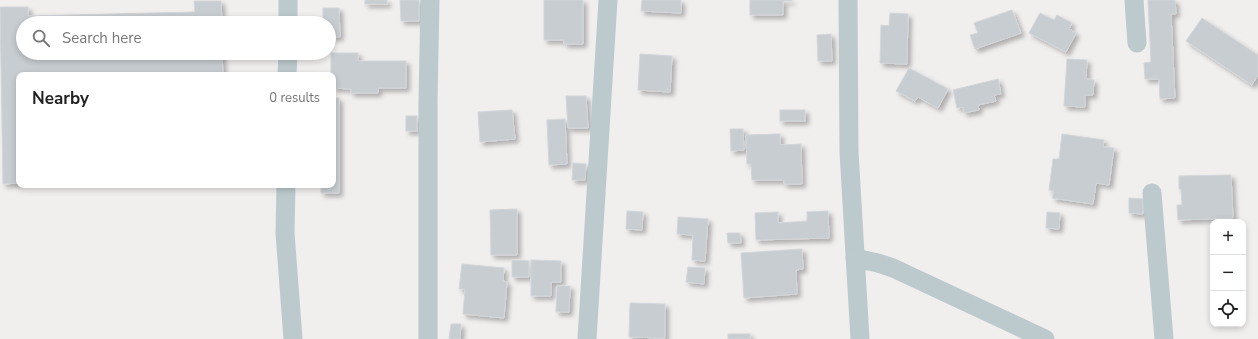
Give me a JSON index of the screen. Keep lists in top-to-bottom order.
{
  "page": {
    "search": "Search here",
    "heading": ["Nearby", "0 results"],
    "map_buttons": ["+", "−"]
  }
}
